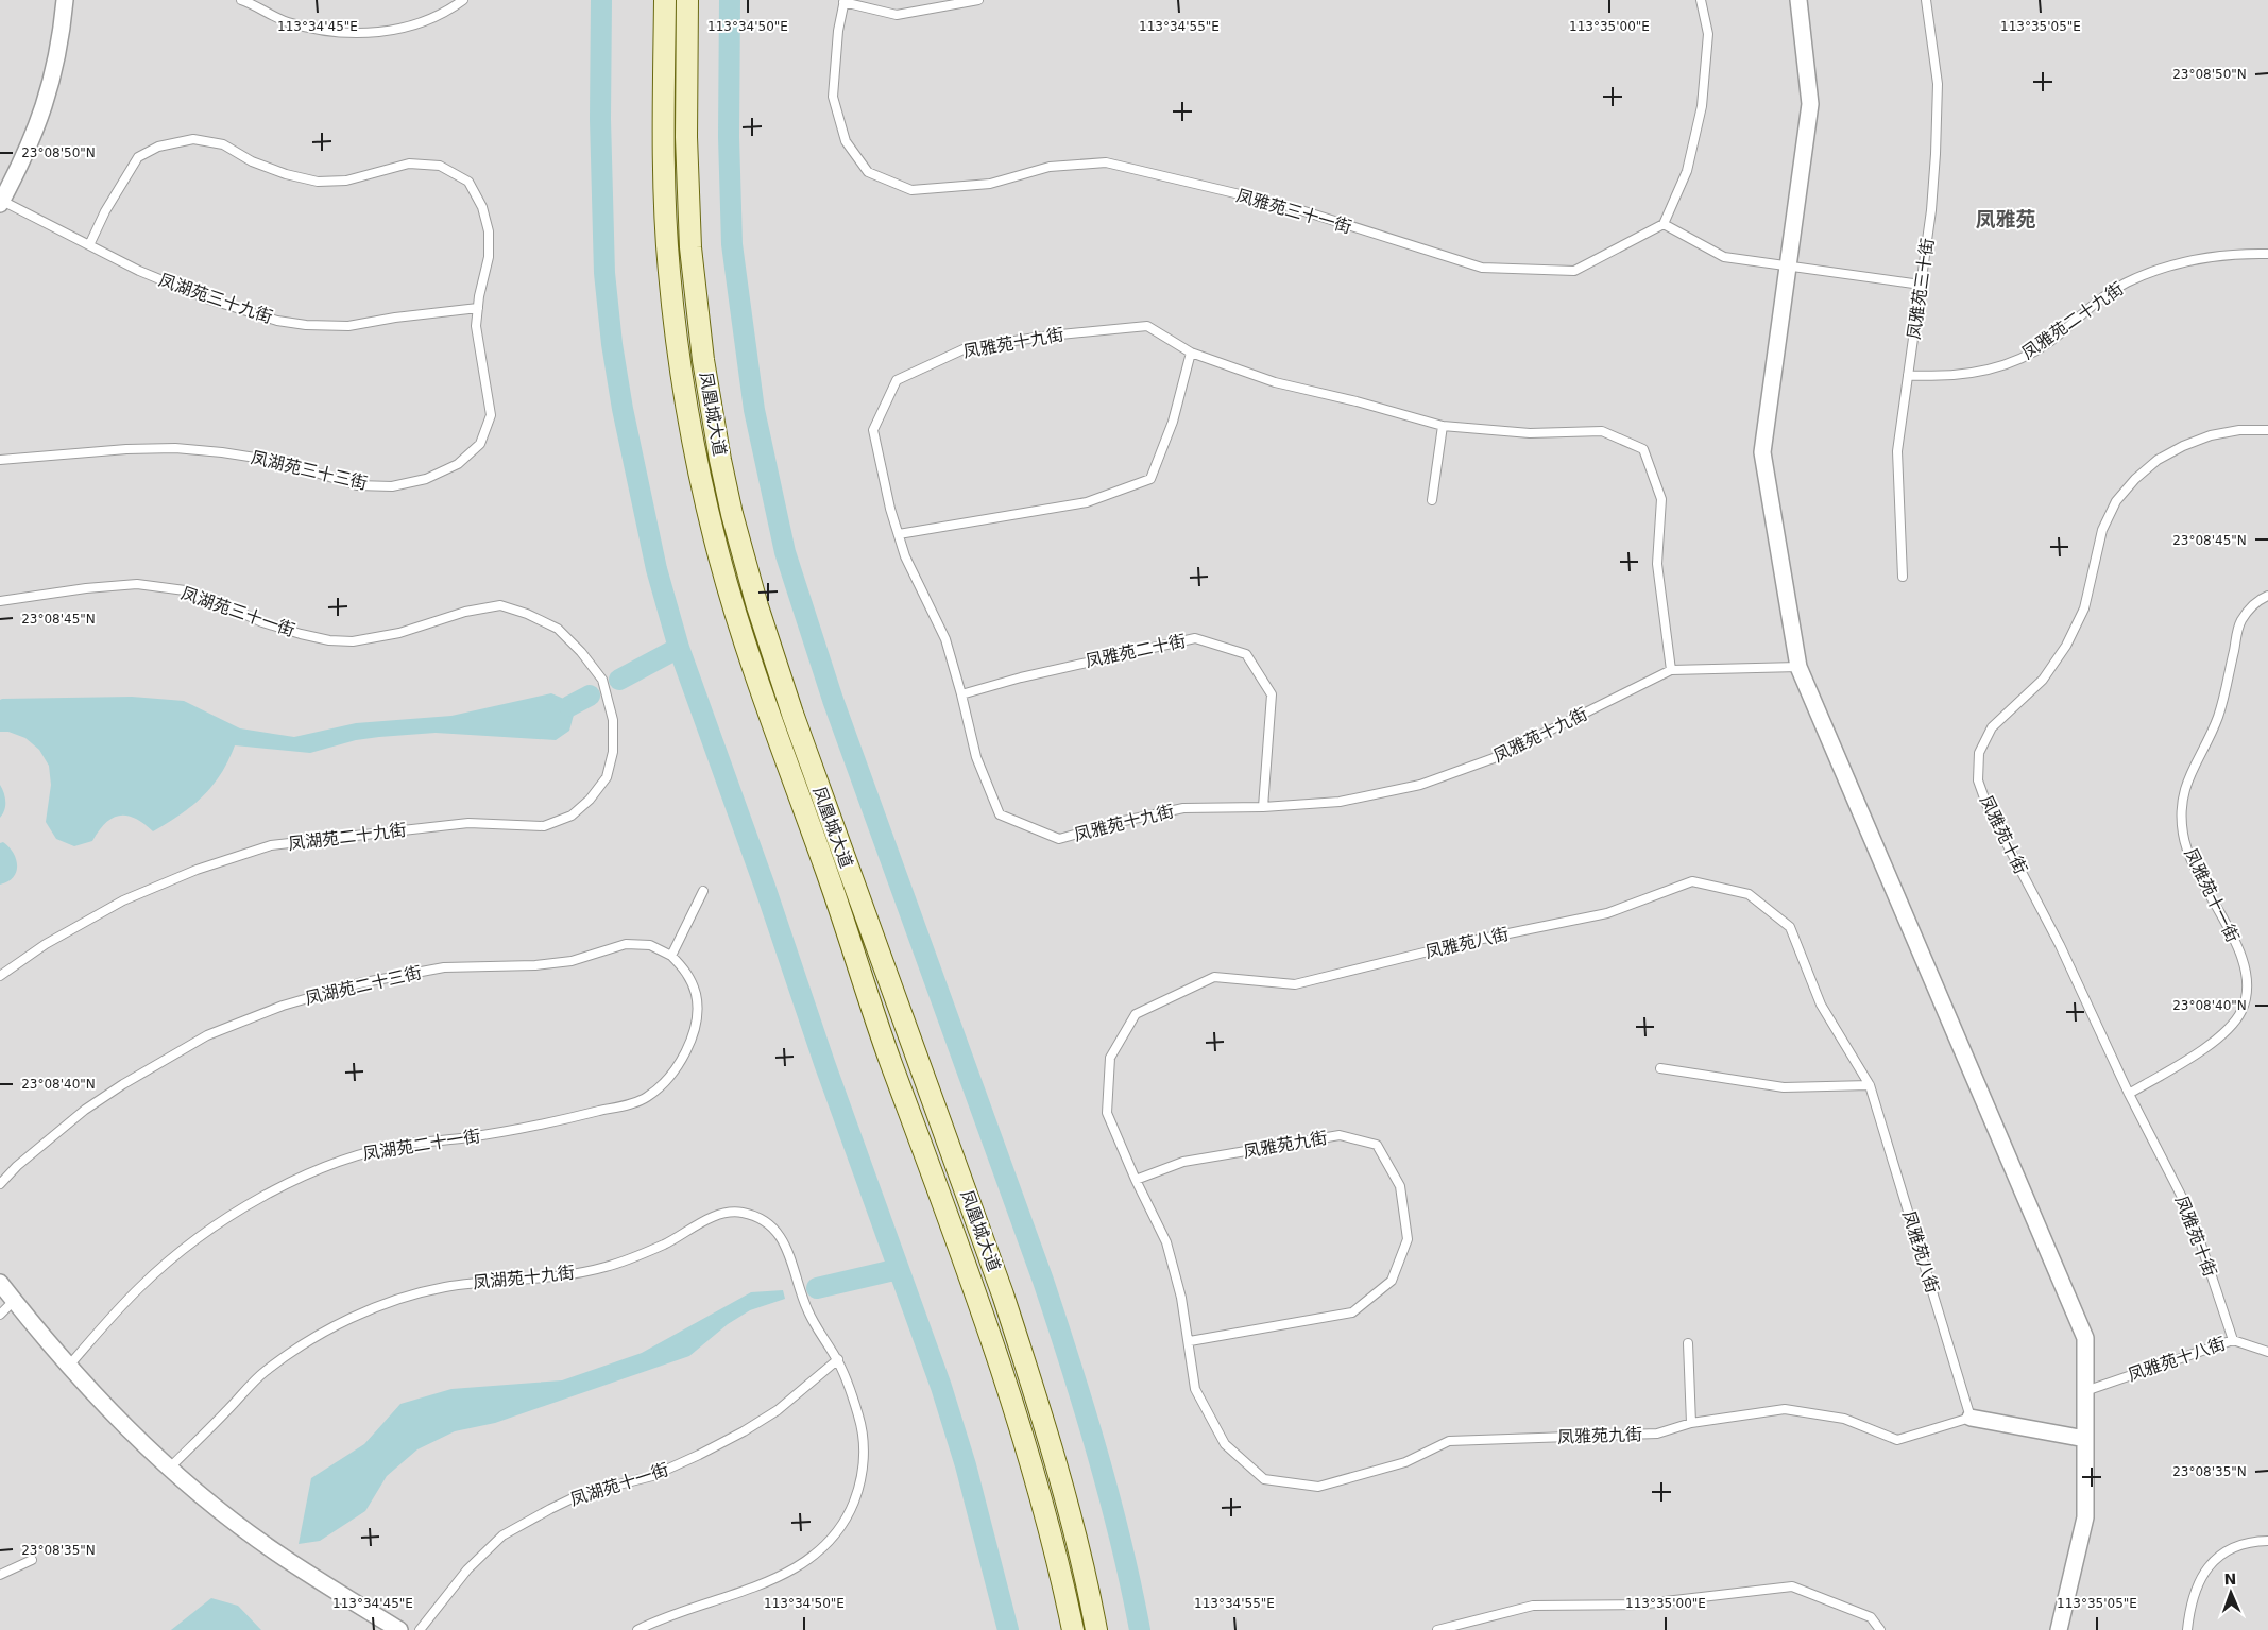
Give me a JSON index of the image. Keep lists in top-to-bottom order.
{
  "streets": {
    "main road": ["凤凰城大道"],
    "lane": [
      "凤雅苑三十一街",
      "凤雅苑三十街",
      "凤湖苑三十九街",
      "凤雅苑二十九街",
      "凤雅苑十九街",
      "凤湖苑三十三街",
      "凤湖苑三十一街",
      "凤雅苑二十街",
      "凤雅苑十街",
      "凤湖苑二十九街",
      "凤雅苑十一街",
      "凤雅苑八街",
      "凤湖苑二十三街",
      "凤湖苑二十一街",
      "凤雅苑九街",
      "凤湖苑十九街",
      "凤雅苑十八街",
      "凤湖苑十一街"
    ]
  },
  "crossings": [
    ["凤雅苑三十街", "凤雅苑二十九街"],
    ["凤湖苑三十九街", "凤湖苑三十三街"],
    ["凤雅苑十九街", "凤雅苑二十街"],
    ["凤湖苑三十一街", "凤湖苑二十九街"],
    ["凤雅苑十街", "凤雅苑十一街"],
    ["凤雅苑十街", "凤雅苑十八街"],
    ["凤雅苑八街", "凤雅苑九街"],
    ["凤湖苑二十三街", "凤湖苑二十一街"],
    ["凤湖苑十九街", "凤湖苑十一街"]
  ],
  "districts": ["凤雅苑"],
  "north": "top",
  "coordinates": [
    "113°34'45\"E",
    "113°34'50\"E",
    "113°34'55\"E",
    "113°35'00\"E",
    "113°35'05\"E",
    "23°08'50\"N",
    "23°08'45\"N",
    "23°08'40\"N",
    "23°08'35\"N"
  ]
}
